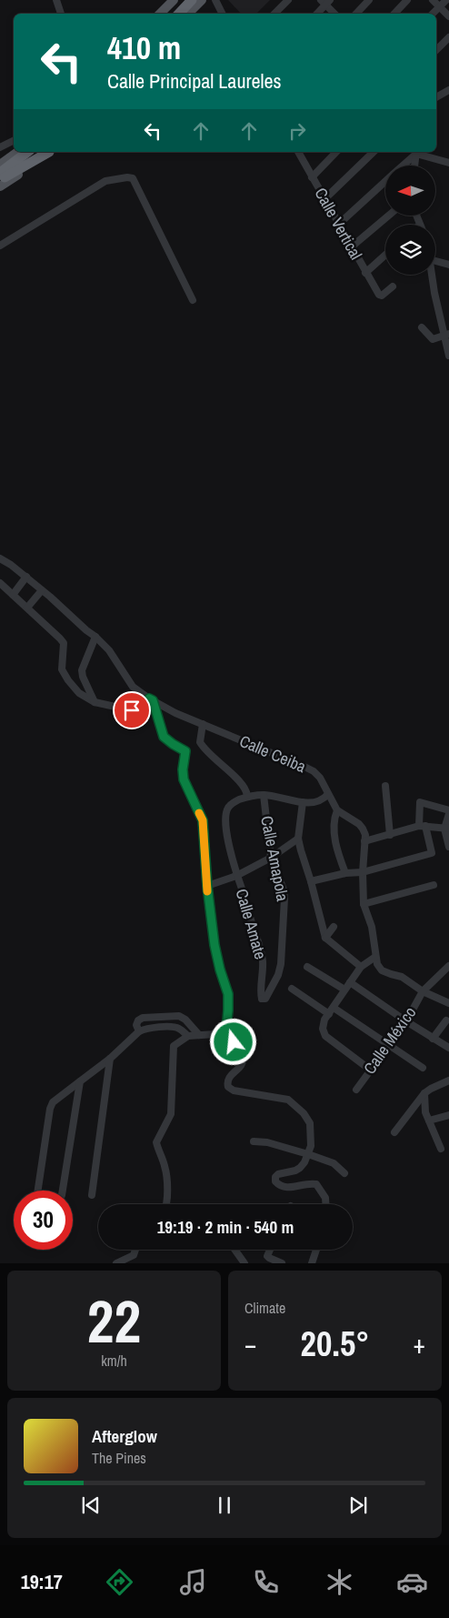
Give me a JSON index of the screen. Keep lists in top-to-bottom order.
{
  "streets": {
    "street": [
      "Calle Vertical",
      "Calle Ceiba",
      "Calle Amapola",
      "Calle Amate",
      "Calle México"
    ]
  },
  "crossings": [
    ["Calle Amapola", "Calle Amate"]
  ],
  "north": "left",
  "page": {
    "turn": ["410 m", "Calle Principal Laureles"],
    "limit": "30",
    "trip": "19:19 · 2 min · 540 m",
    "tile": [
      ["22", "km/h"],
      "Climate"
    ],
    "heat": ["−", "20.5°", "+"],
    "song": ["Afterglow", "The Pines"],
    "tabs": "19:17"
  }
}
